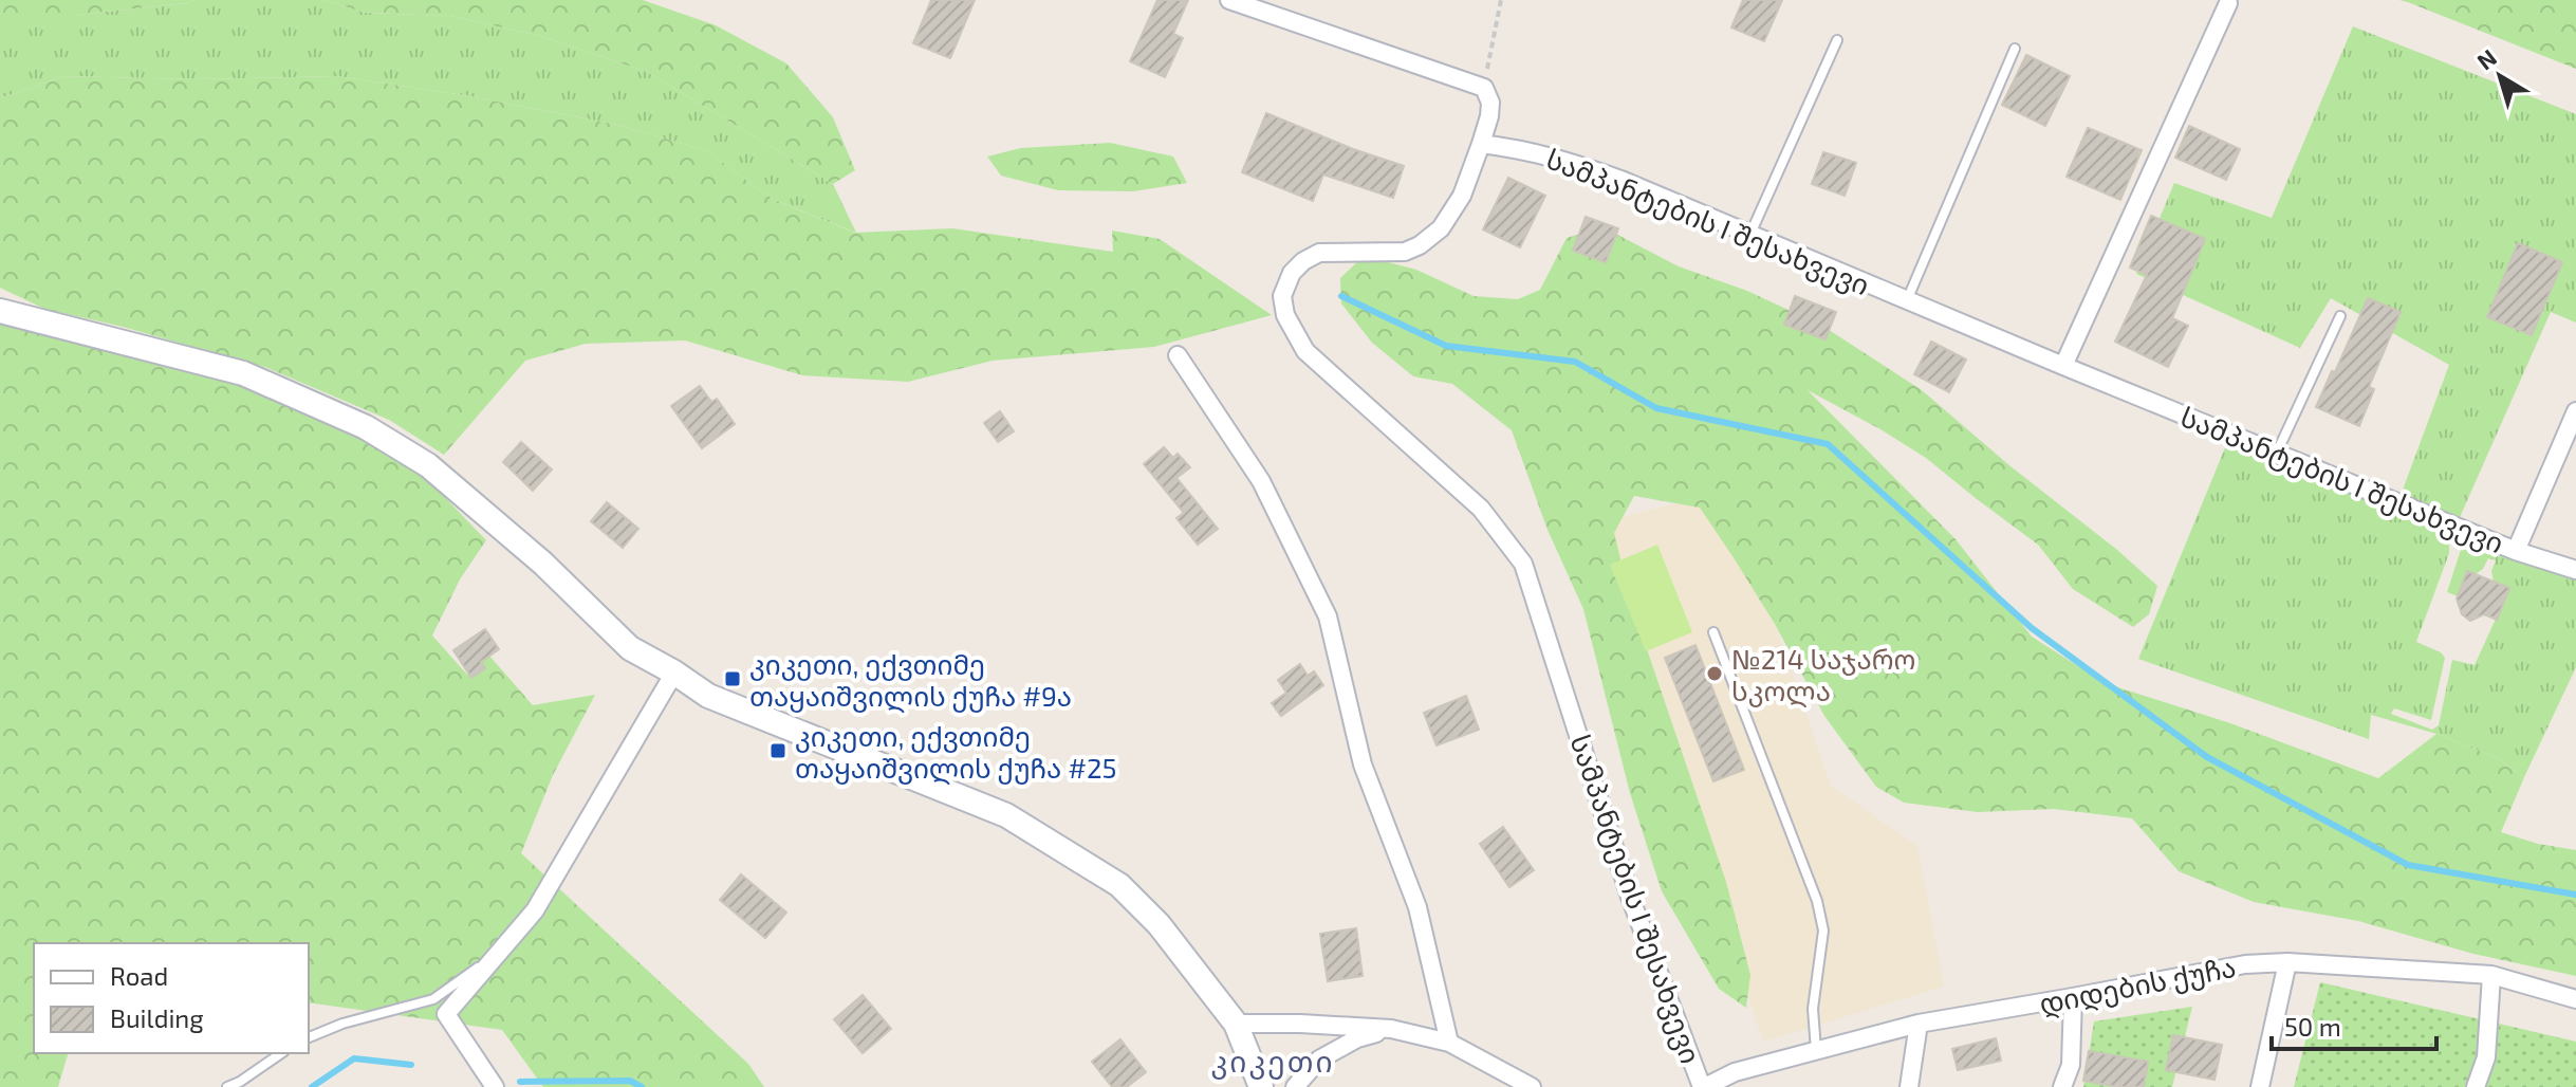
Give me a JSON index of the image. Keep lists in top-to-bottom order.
{
  "streets": {
    "street": ["სამპანტების I შესახვევი", "დიდების ქუჩა"]
  },
  "crossings": [
    ["სამპანტების I შესახვევი", "დიდების ქუჩა"]
  ],
  "districts": ["კიკეთი"],
  "places": {
    "other": ["№214 საჯარო სკოლა"],
    "transit": ["კიკეთი, ექვთიმე თაყაიშვილის ქუჩა #9ა", "კიკეთი, ექვთიმე თაყაიშვილის ქუჩა #25"]
  },
  "legend": ["Road", "Building"],
  "scale_bar": "50 m",
  "north": "top left"
}
